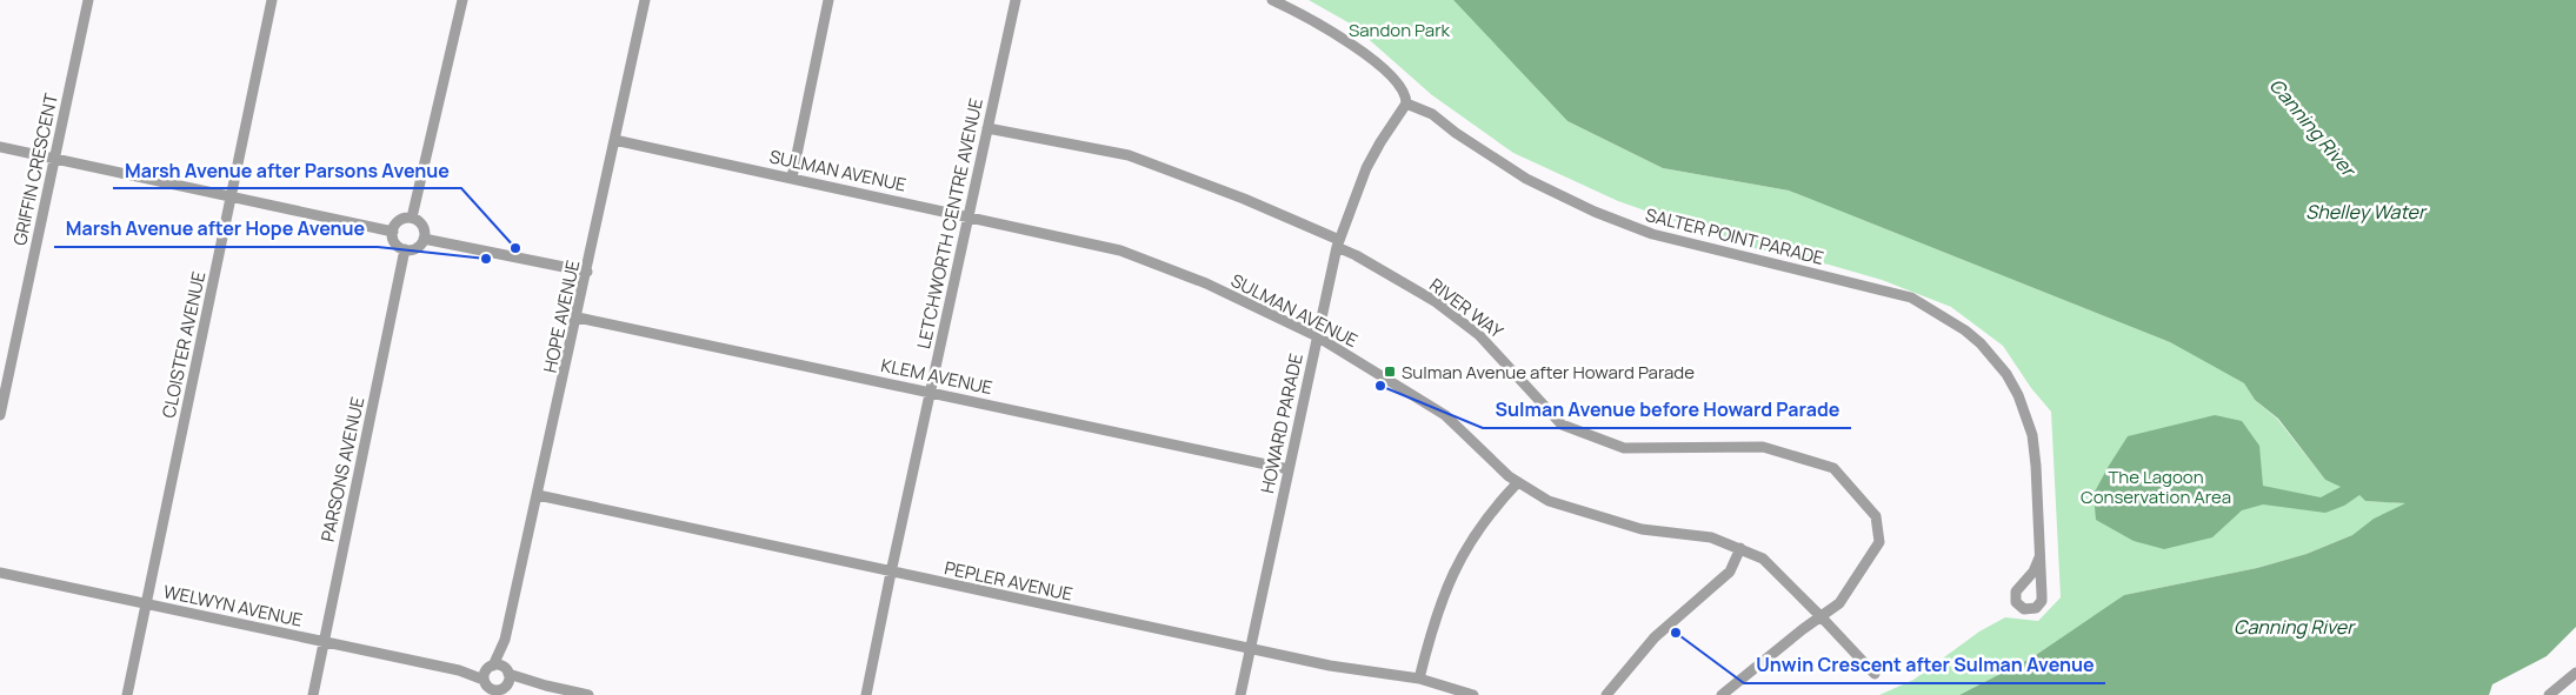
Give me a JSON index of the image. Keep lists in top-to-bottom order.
{
  "streets": {
    "street": [
      "GRIFFIN CRESCENT",
      "SULMAN AVENUE",
      "LETCHWORTH CENTRE AVENUE",
      "SALTER POINT PARADE",
      "RIVER WAY",
      "HOPE AVENUE",
      "CLOISTER AVENUE",
      "KLEM AVENUE",
      "HOWARD PARADE",
      "PARSONS AVENUE",
      "PEPLER AVENUE",
      "WELWYN AVENUE"
    ]
  },
  "crossings": [
    ["SULMAN AVENUE", "LETCHWORTH CENTRE AVENUE"],
    ["SULMAN AVENUE", "RIVER WAY"],
    ["SULMAN AVENUE", "HOPE AVENUE"],
    ["SULMAN AVENUE", "HOWARD PARADE"],
    ["LETCHWORTH CENTRE AVENUE", "RIVER WAY"],
    ["LETCHWORTH CENTRE AVENUE", "KLEM AVENUE"],
    ["LETCHWORTH CENTRE AVENUE", "PEPLER AVENUE"],
    ["SALTER POINT PARADE", "HOWARD PARADE"],
    ["RIVER WAY", "HOWARD PARADE"],
    ["HOPE AVENUE", "KLEM AVENUE"],
    ["HOPE AVENUE", "PEPLER AVENUE"],
    ["HOPE AVENUE", "WELWYN AVENUE"],
    ["CLOISTER AVENUE", "WELWYN AVENUE"],
    ["KLEM AVENUE", "HOWARD PARADE"],
    ["HOWARD PARADE", "PEPLER AVENUE"],
    ["PARSONS AVENUE", "WELWYN AVENUE"]
  ],
  "water": ["Canning River", "Shelley Water"],
  "parks": ["Sandon Park", "The Lagoon Conservation Area"],
  "places": {
    "other": [
      "Marsh Avenue after Parsons Avenue",
      "Marsh Avenue after Hope Avenue",
      "Sulman Avenue before Howard Parade",
      "Unwin Crescent after Sulman Avenue"
    ],
    "transit": ["Sulman Avenue after Howard Parade"]
  }
}
